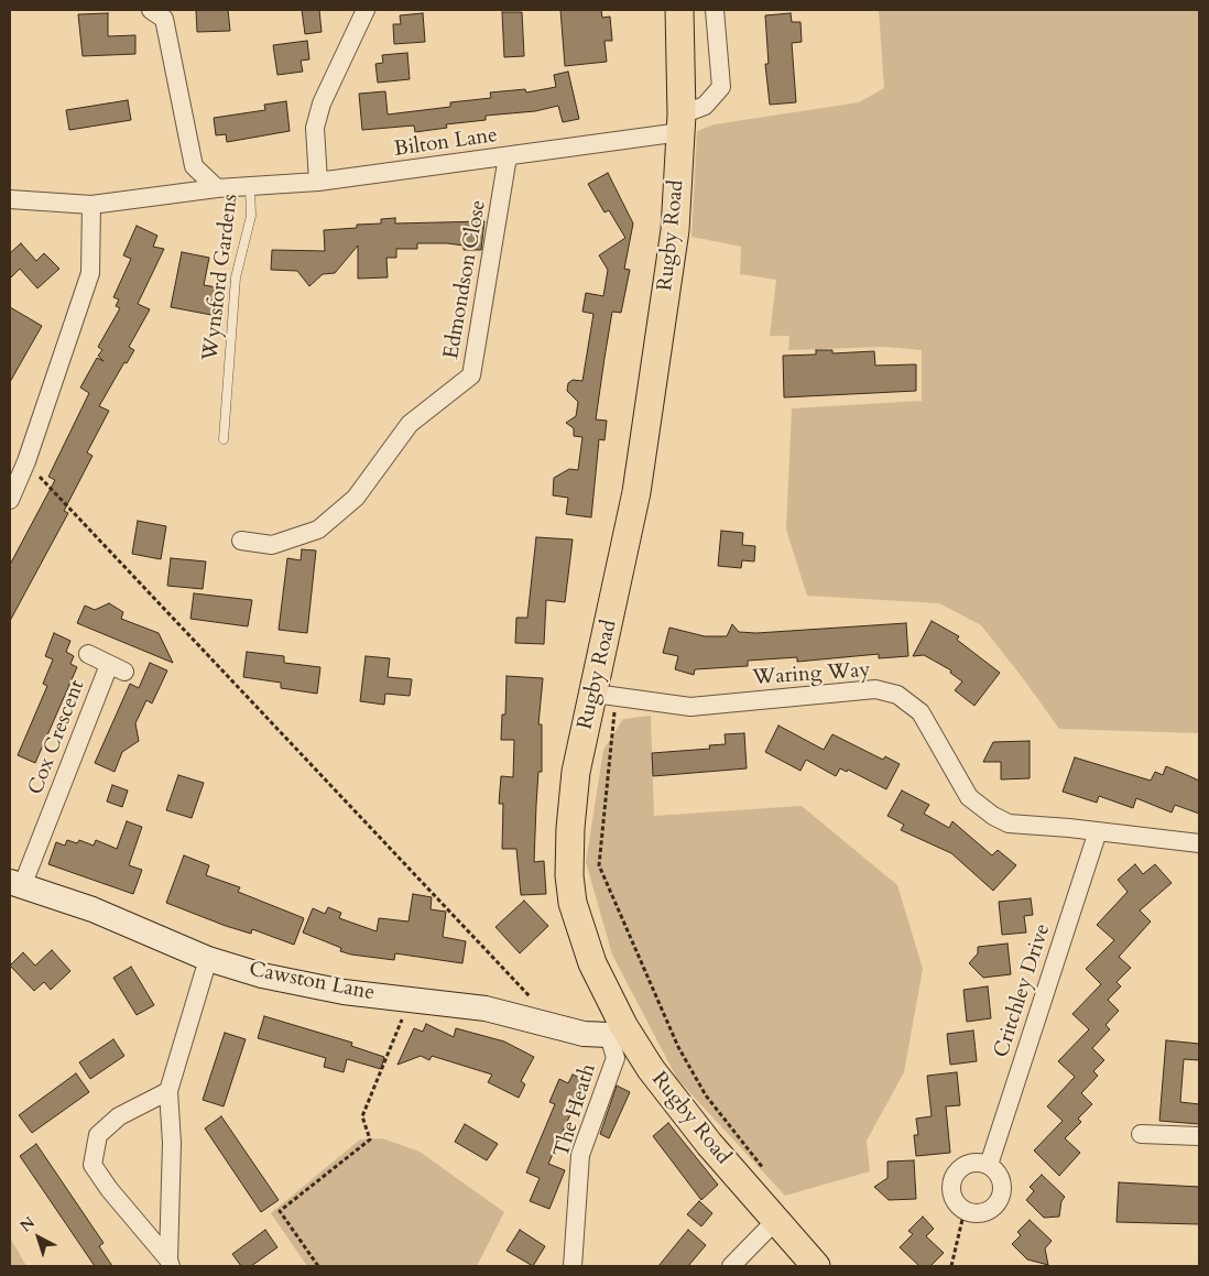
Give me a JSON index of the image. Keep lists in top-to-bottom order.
{
  "streets": {
    "main road": ["Rugby Road"],
    "street": [
      "Bilton Lane",
      "Edmondson Close",
      "Waring Way",
      "Cox Crescent",
      "Cawston Lane",
      "Critchley Drive",
      "The Heath"
    ],
    "lane": ["Wynsford Gardens"]
  },
  "crossings": [
    ["Bilton Lane", "Rugby Road"],
    ["Bilton Lane", "Wynsford Gardens"],
    ["Bilton Lane", "Edmondson Close"],
    ["Rugby Road", "Waring Way"],
    ["Rugby Road", "Cawston Lane"],
    ["Rugby Road", "The Heath"],
    ["Waring Way", "Critchley Drive"],
    ["Cox Crescent", "Cawston Lane"],
    ["Cawston Lane", "The Heath"]
  ],
  "north": "top left"
}
